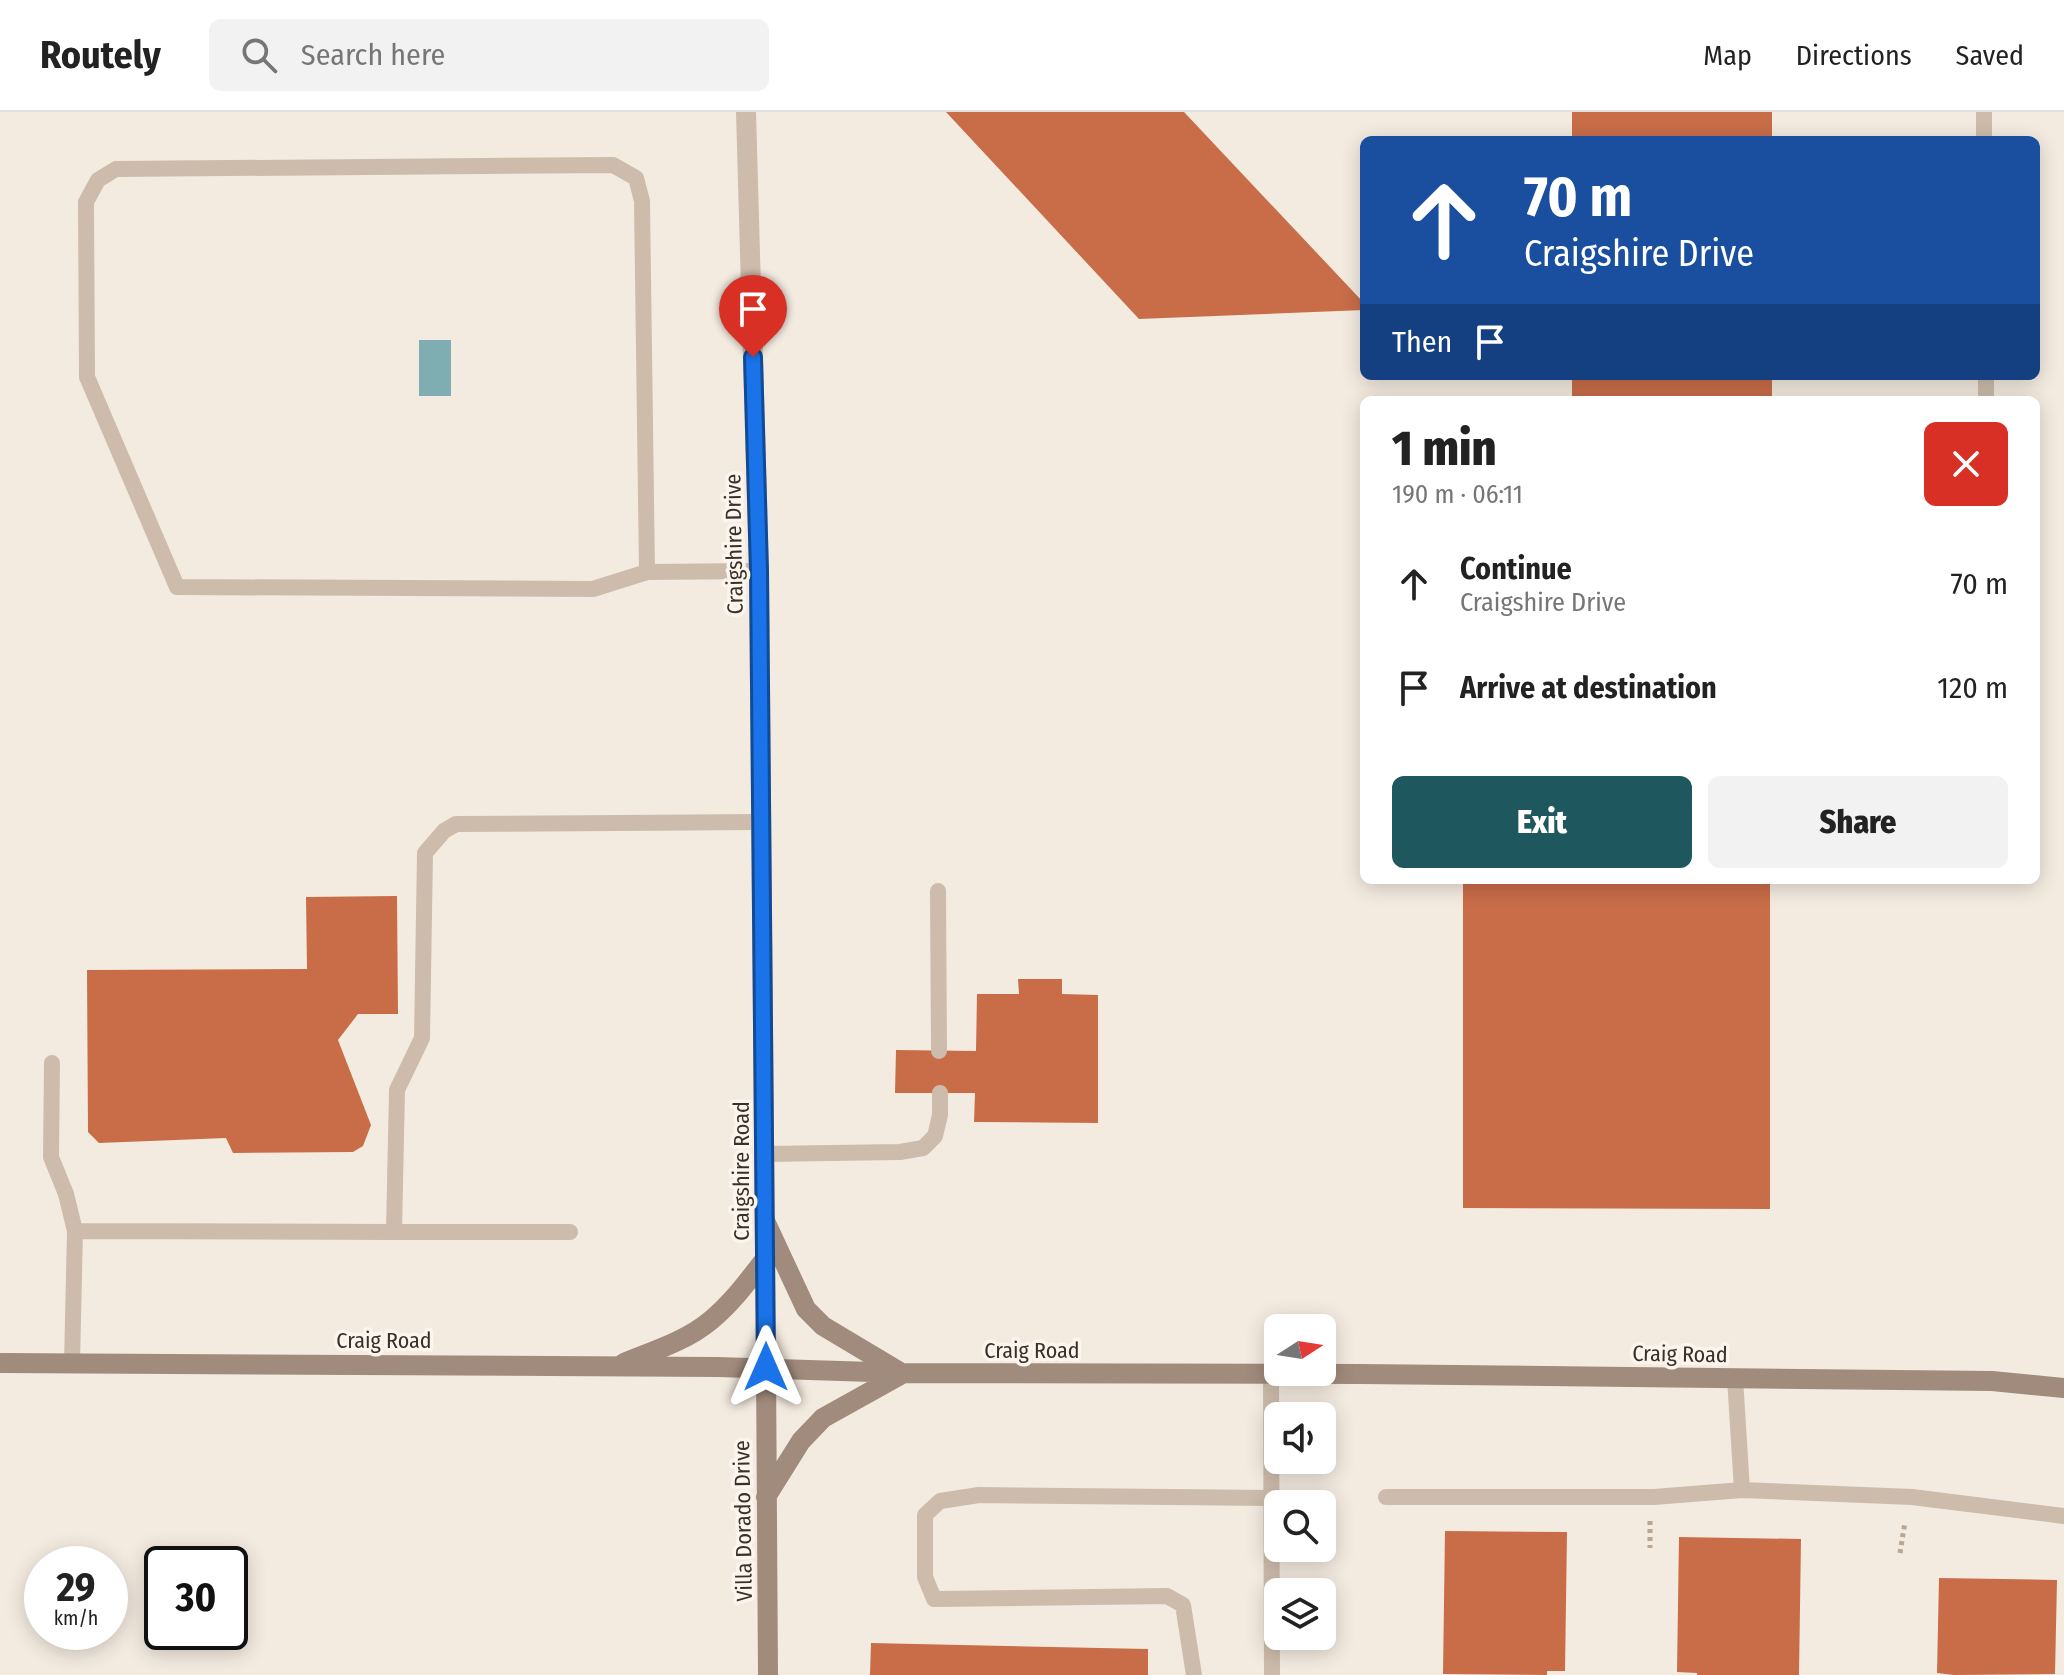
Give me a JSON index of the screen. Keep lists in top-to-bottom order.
{
  "streets": {
    "main road": ["Craig Road", "Villa Dorado Drive"],
    "street": ["Craigshire Drive", "Craigshire Road"]
  },
  "crossings": [
    ["Craigshire Drive", "Craigshire Road"],
    ["Craigshire Road", "Craig Road"],
    ["Craigshire Road", "Villa Dorado Drive"],
    ["Craig Road", "Villa Dorado Drive"]
  ],
  "north": "right",
  "page": {
    "header": "Routely",
    "search": "Search here",
    "nav": ["Map", "Directions", "Saved"],
    "turn": ["70 m", "Craigshire Drive"],
    "then": "Then",
    "heading": ["1 min", "190 m · 06:11"],
    "list": [
      {
        "name": "Continue",
        "note": "Craigshire Drive",
        "value": "70 m"
      },
      {
        "name": "Arrive at destination",
        "value": "120 m"
      }
    ],
    "buttons": ["Exit", "Share"],
    "speed": "29 km/h",
    "limit": "30"
  }
}
